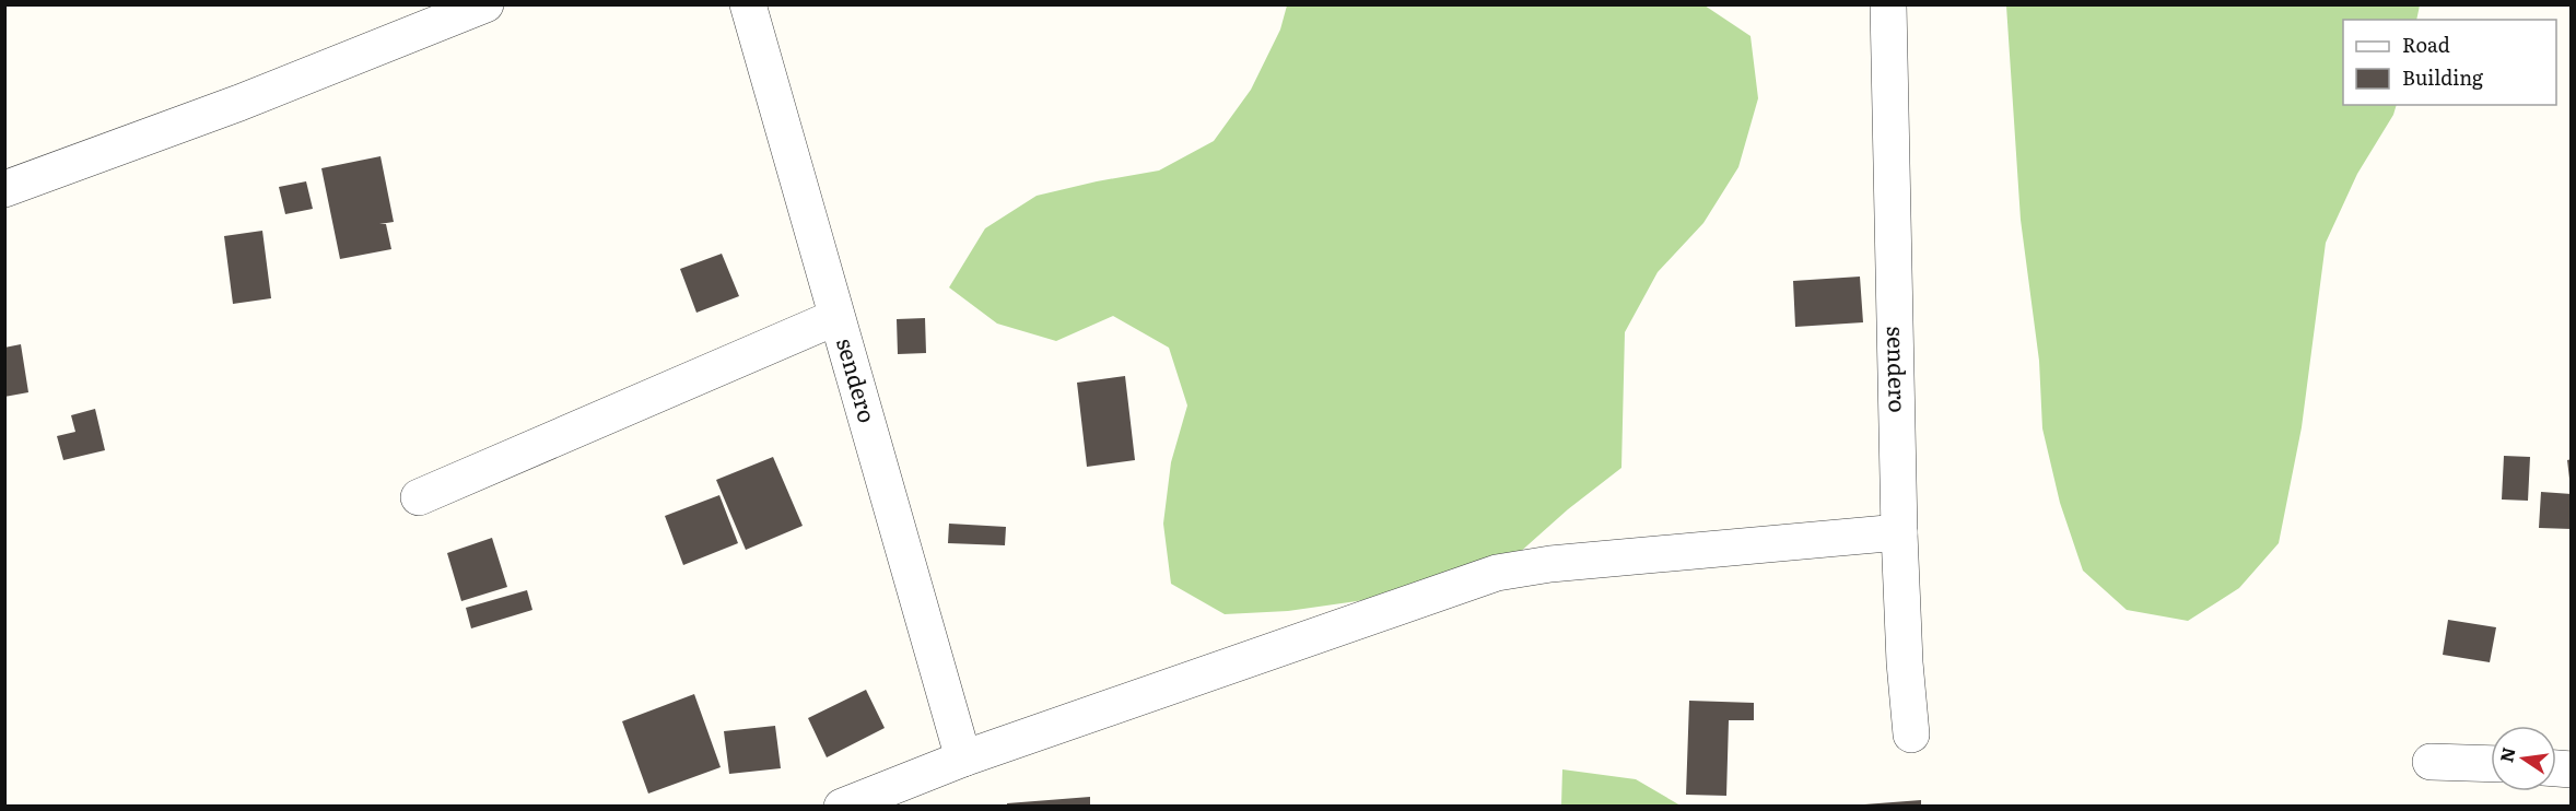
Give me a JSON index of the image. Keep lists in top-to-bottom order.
{
  "streets": {
    "street": ["sendero"]
  },
  "legend": ["Road", "Building"],
  "north": "left"
}
